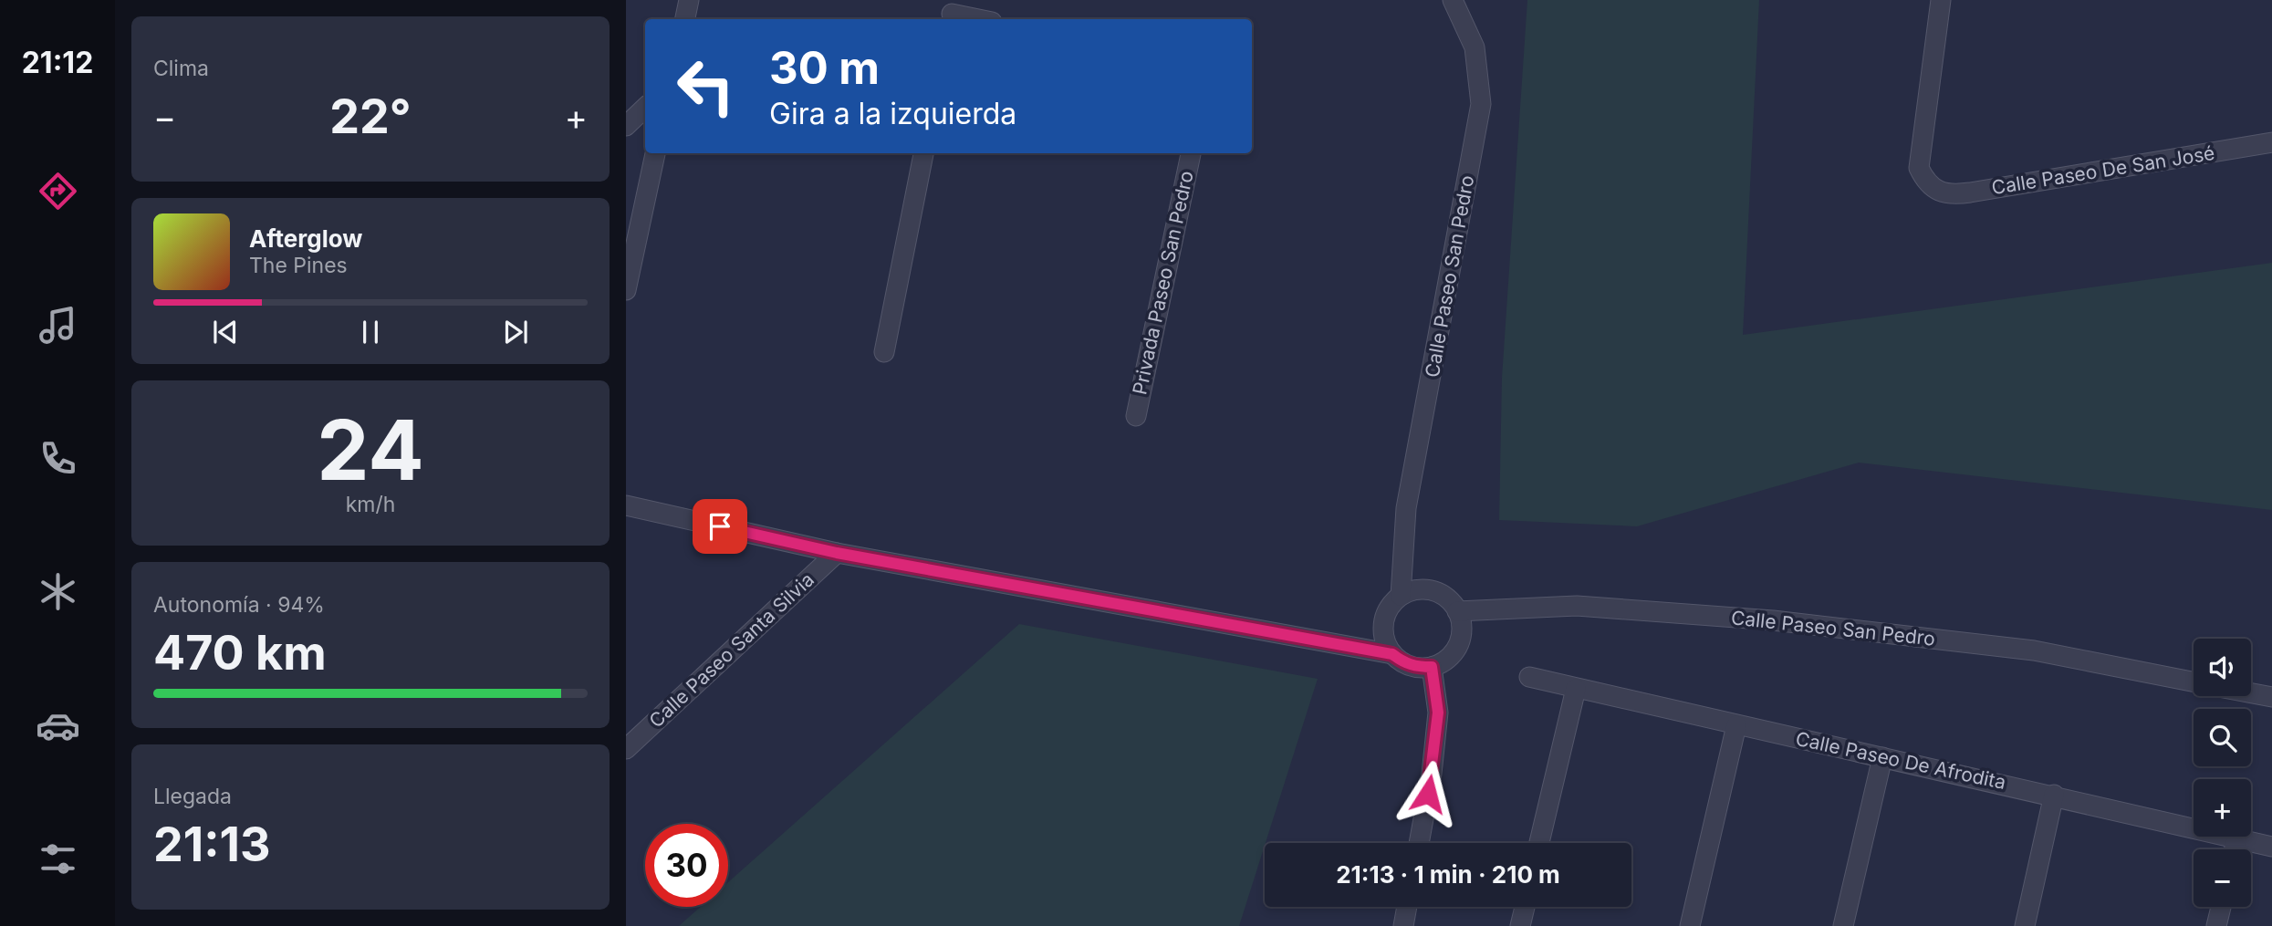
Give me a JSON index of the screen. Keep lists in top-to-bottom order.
{
  "streets": {
    "street": [
      "Calle Paseo De San José",
      "Calle Paseo San Pedro",
      "Privada Paseo San Pedro",
      "Calle Paseo Santa Silvia",
      "Calle Paseo De Afrodita"
    ]
  },
  "page": {
    "tabs": "21:12",
    "tile": [
      "Clima",
      ["24", "km/h"],
      ["Autonomía · 94%", "470 km"],
      ["Llegada", "21:13"]
    ],
    "turn": ["30 m", "Gira a la izquierda"],
    "heat": ["−", "22°", "+"],
    "song": ["Afterglow", "The Pines"],
    "map_buttons": ["+", "−"],
    "limit": "30",
    "trip": "21:13 · 1 min · 210 m"
  }
}
